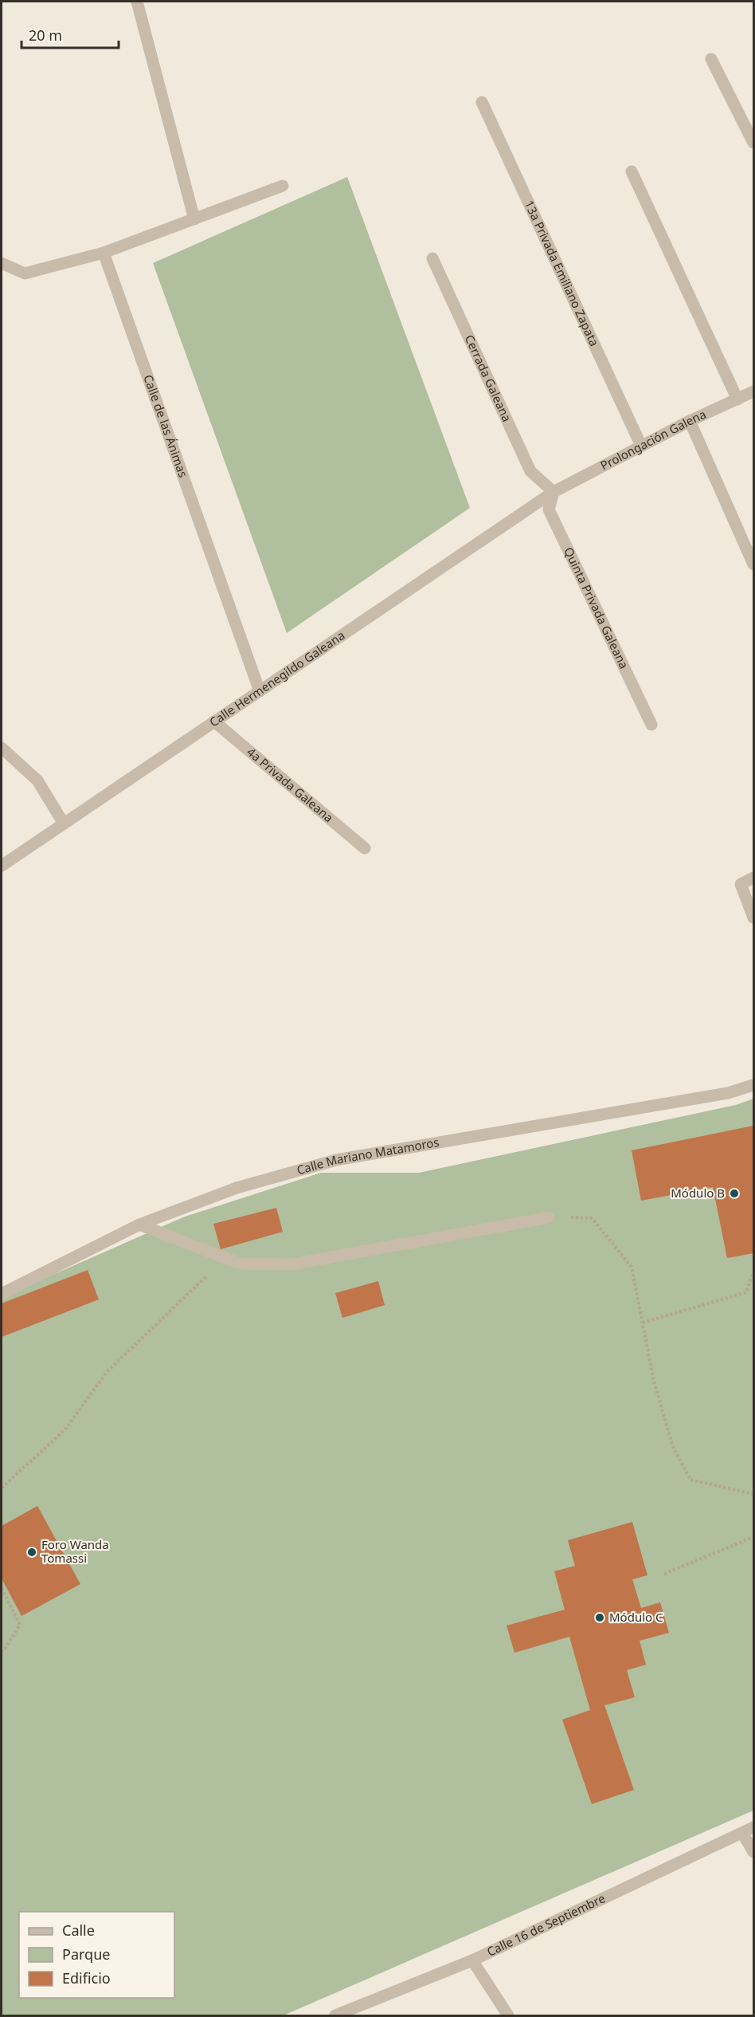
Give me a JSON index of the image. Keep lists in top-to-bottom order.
{
  "streets": {
    "street": [
      "13a Privada Emiliano Zapata",
      "Cerrada Galeana",
      "Calle de las Ánimas",
      "Prolongación Galena",
      "Quinta Privada Galeana",
      "Calle Hermenegildo Galeana",
      "4a Privada Galeana",
      "Calle Mariano Matamoros",
      "Calle 16 de Septiembre"
    ]
  },
  "crossings": [
    ["13a Privada Emiliano Zapata", "Prolongación Galena"],
    ["Cerrada Galeana", "Prolongación Galena"],
    ["Cerrada Galeana", "Quinta Privada Galeana"],
    ["Cerrada Galeana", "Calle Hermenegildo Galeana"],
    ["Calle de las Ánimas", "Calle Hermenegildo Galeana"],
    ["Prolongación Galena", "Quinta Privada Galeana"],
    ["Prolongación Galena", "Calle Hermenegildo Galeana"],
    ["Quinta Privada Galeana", "Calle Hermenegildo Galeana"],
    ["Calle Hermenegildo Galeana", "4a Privada Galeana"]
  ],
  "places": ["Módulo B", "Foro Wanda Tomassi", "Módulo C"],
  "legend": ["Calle", "Parque", "Edificio"],
  "scale_bar": "20 m"
}
